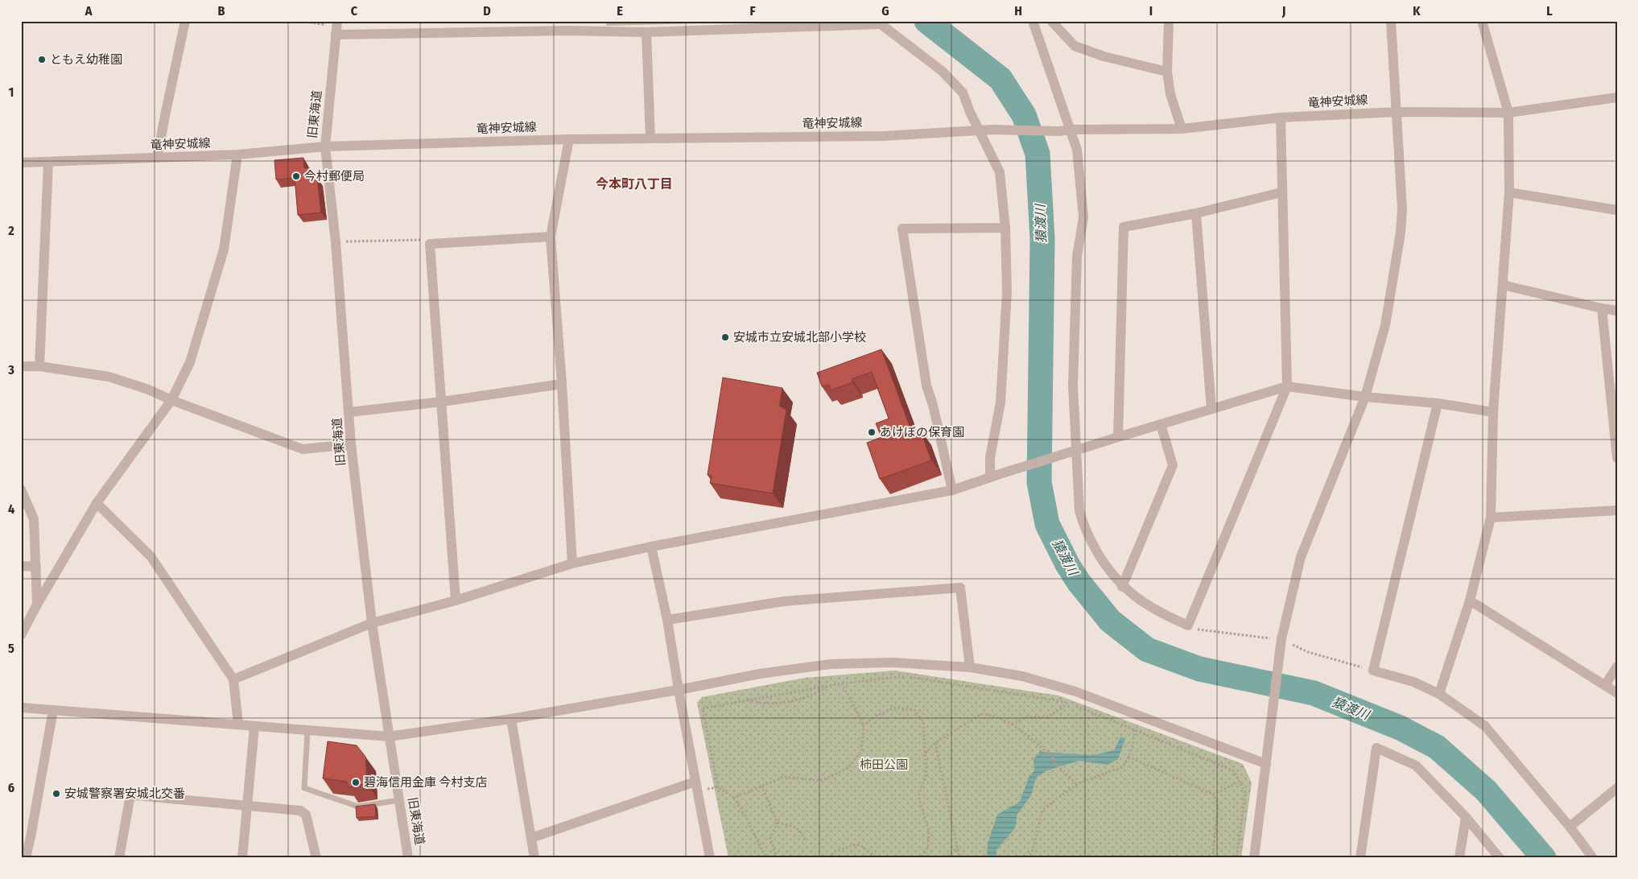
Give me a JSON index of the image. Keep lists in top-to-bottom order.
{
  "streets": {
    "street": ["竜神安城線", "旧東海道"]
  },
  "crossings": [
    ["竜神安城線", "旧東海道"]
  ],
  "districts": ["今本町八丁目"],
  "water": ["猿渡川"],
  "parks": ["柿田公園"],
  "places": [
    "ともえ幼稚園",
    "今村郵便局",
    "安城市立安城北部小学校",
    "あけぼの保育園",
    "碧海信用金庫 今村支店",
    "安城警察署安城北交番"
  ],
  "grid": {
    "columns": [
      "A",
      "B",
      "C",
      "D",
      "E",
      "F",
      "G",
      "H",
      "I",
      "J",
      "K",
      "L"
    ],
    "rows": [
      "1",
      "2",
      "3",
      "4",
      "5",
      "6"
    ]
  }
}
